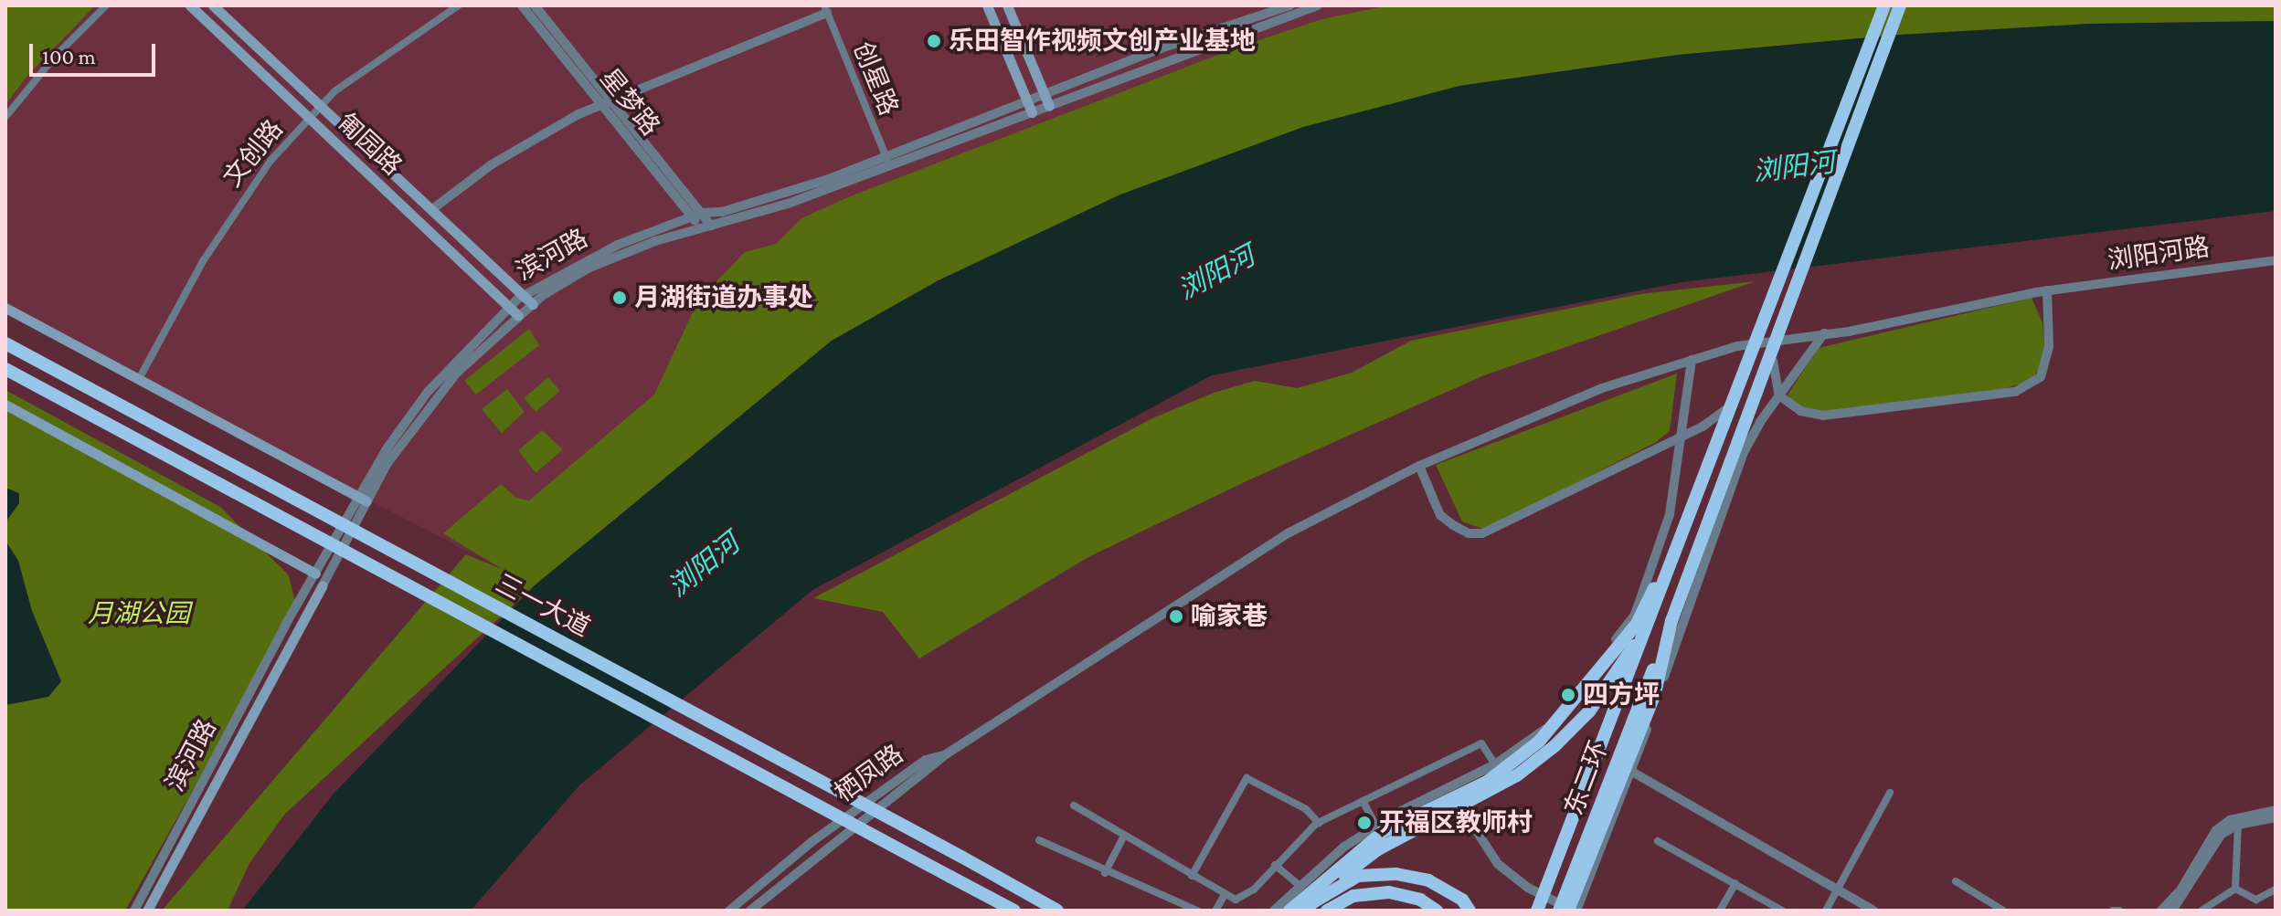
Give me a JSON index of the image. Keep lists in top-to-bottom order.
{
  "streets": {
    "highway": ["三一大道", "东二环"],
    "main road": ["匍园路"],
    "street": [
      "创星路",
      "星梦路",
      "文创路",
      "浏阳河路",
      "滨河路",
      "栖凤路"
    ]
  },
  "crossings": [
    ["创星路", "滨河路"],
    ["星梦路", "滨河路"],
    ["匍园路", "文创路"],
    ["匍园路", "滨河路"],
    ["浏阳河路", "栖凤路"]
  ],
  "water": ["浏阳河"],
  "parks": ["月湖公园"],
  "places": [
    "乐田智作视频文创产业基地",
    "月湖街道办事处",
    "喻家巷",
    "四方坪",
    "开福区教师村"
  ],
  "scale_bar": "100 m"
}
